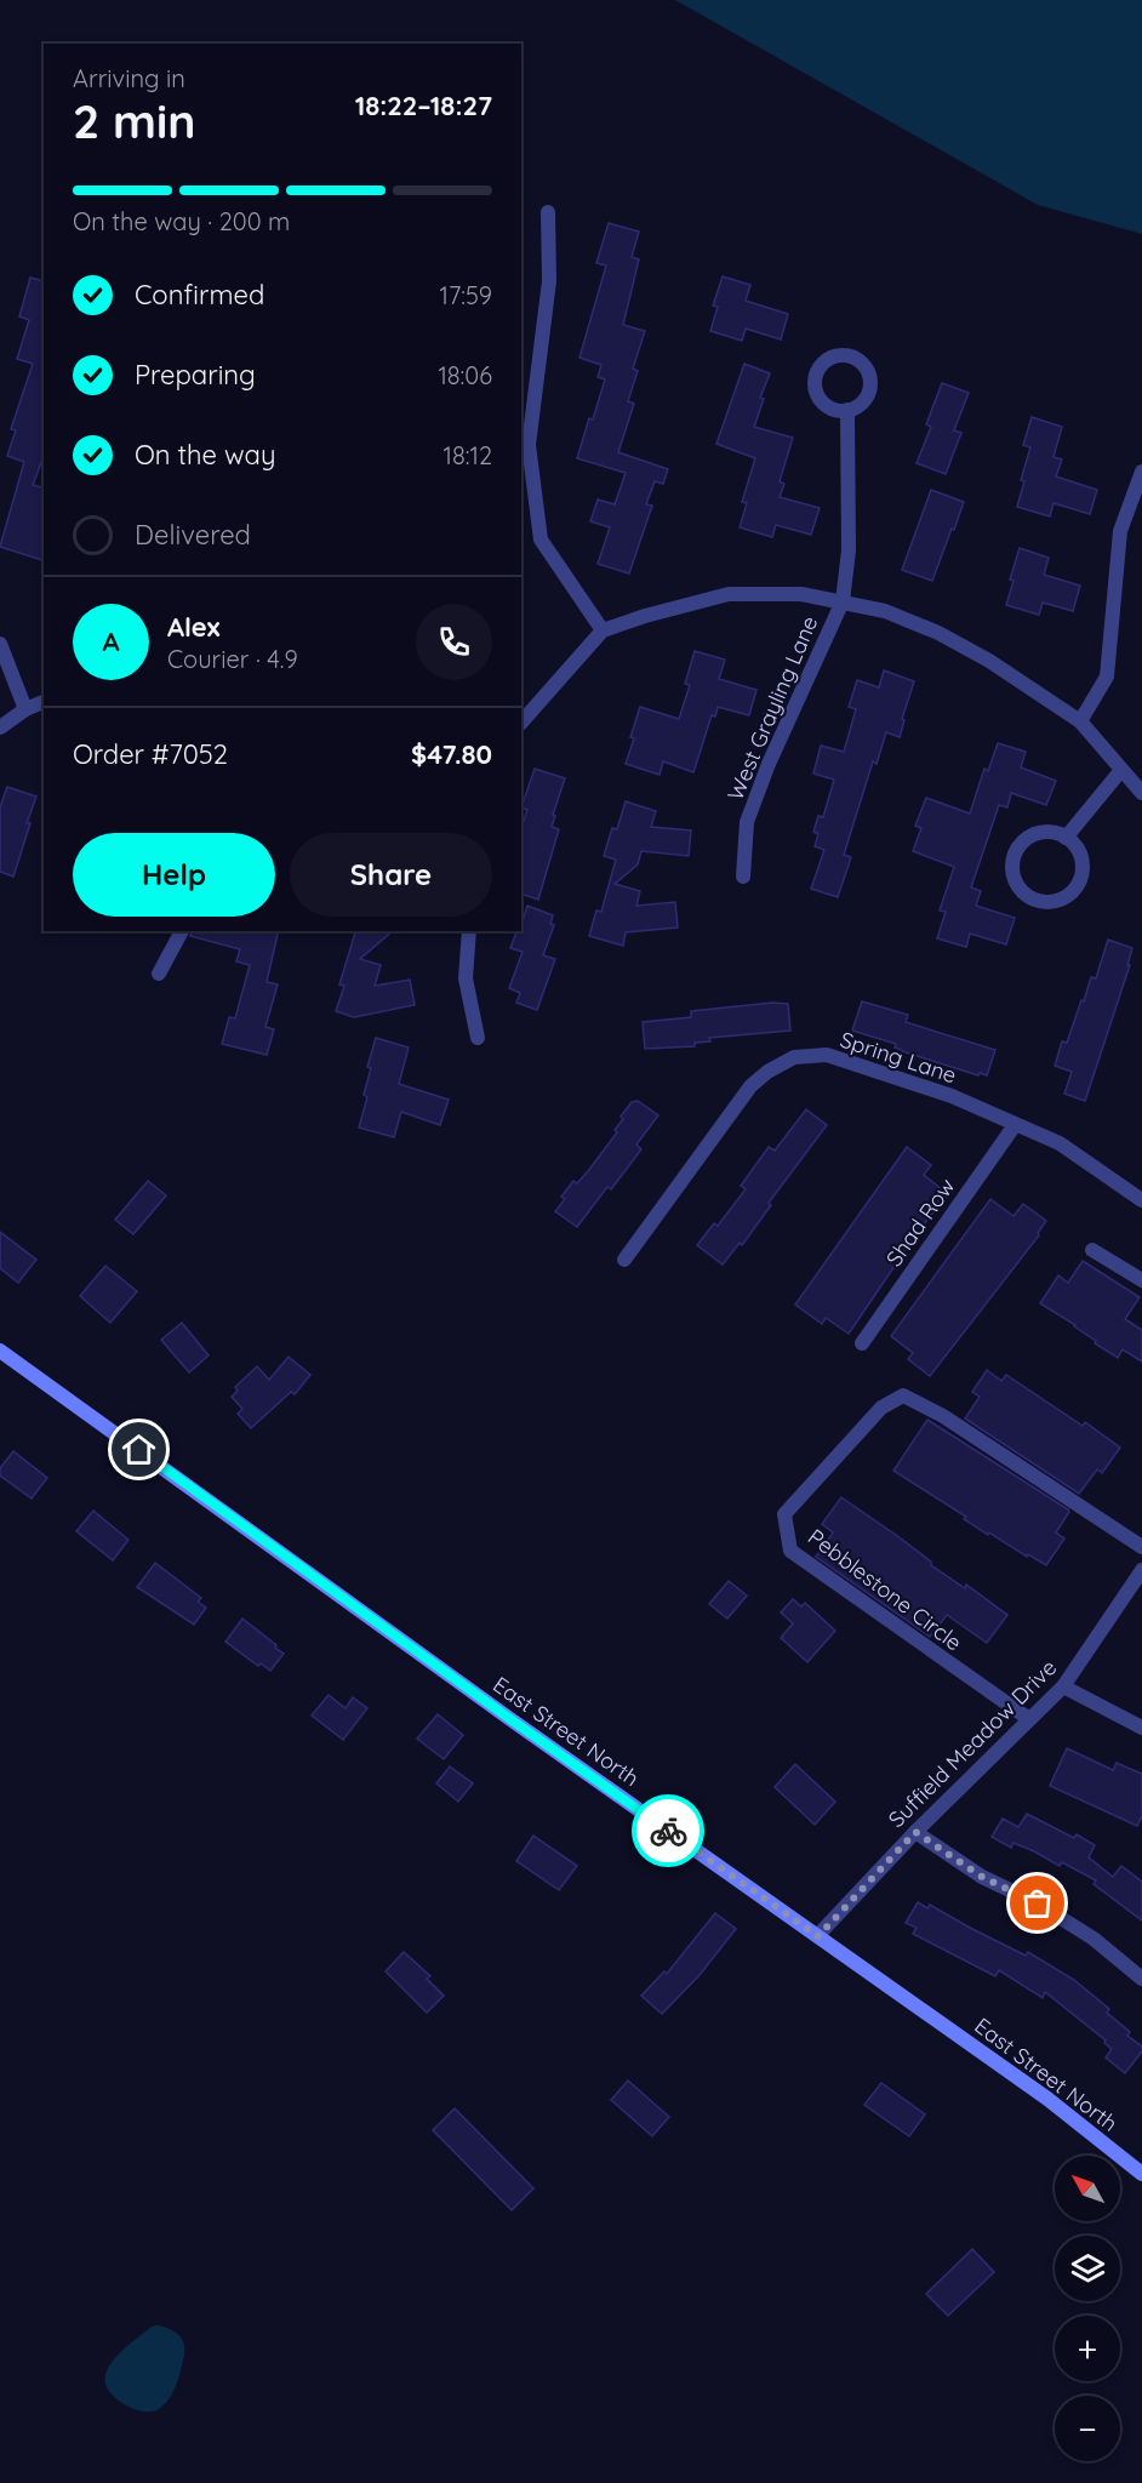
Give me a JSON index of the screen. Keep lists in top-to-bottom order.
{
  "streets": {
    "main road": ["East Street North"],
    "street": [
      "West Grayling Lane",
      "Spring Lane",
      "Shad Row",
      "Pebblestone Circle",
      "Suffield Meadow Drive"
    ]
  },
  "crossings": [
    ["Spring Lane", "Shad Row"],
    ["Pebblestone Circle", "Suffield Meadow Drive"],
    ["East Street North", "Suffield Meadow Drive"]
  ],
  "north": "top left",
  "page": {
    "heading": ["2 min", "Arriving in", "18:22–18:27"],
    "panel": [
      "Alex",
      "Courier · 4.9",
      "Order #7052",
      "$47.80"
    ],
    "bar": "On the way · 200 m",
    "list": [
      ["Confirmed", "17:59"],
      ["Preparing", "18:06"],
      ["On the way", "18:12"],
      "Delivered"
    ],
    "round": "A",
    "buttons": ["Help", "Share"],
    "map_buttons": ["+", "−"]
  }
}
